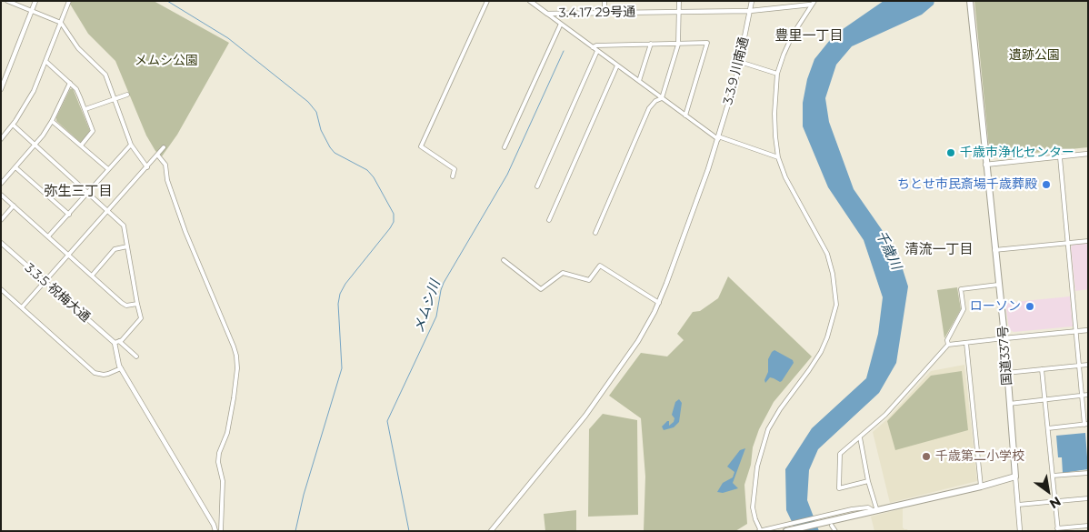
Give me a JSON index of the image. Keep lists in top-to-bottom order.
{
  "streets": {
    "highway": ["国道337号"],
    "street": ["3.4.17 29号通", "3.3.9 川南通", "3.3.5 祝梅大通"]
  },
  "crossings": [
    ["3.4.17 29号通", "3.3.9 川南通"]
  ],
  "districts": ["豊里一丁目", "弥生三丁目", "清流一丁目"],
  "water": ["千歳川", "メムシ川"],
  "parks": ["遺跡公園", "メムシ公園"],
  "places": [
    "千歳市浄化センター",
    "ちとせ市民斎場千歳葬殿",
    "ローソン",
    "千歳第二小学校"
  ],
  "north": "bottom right"
}
